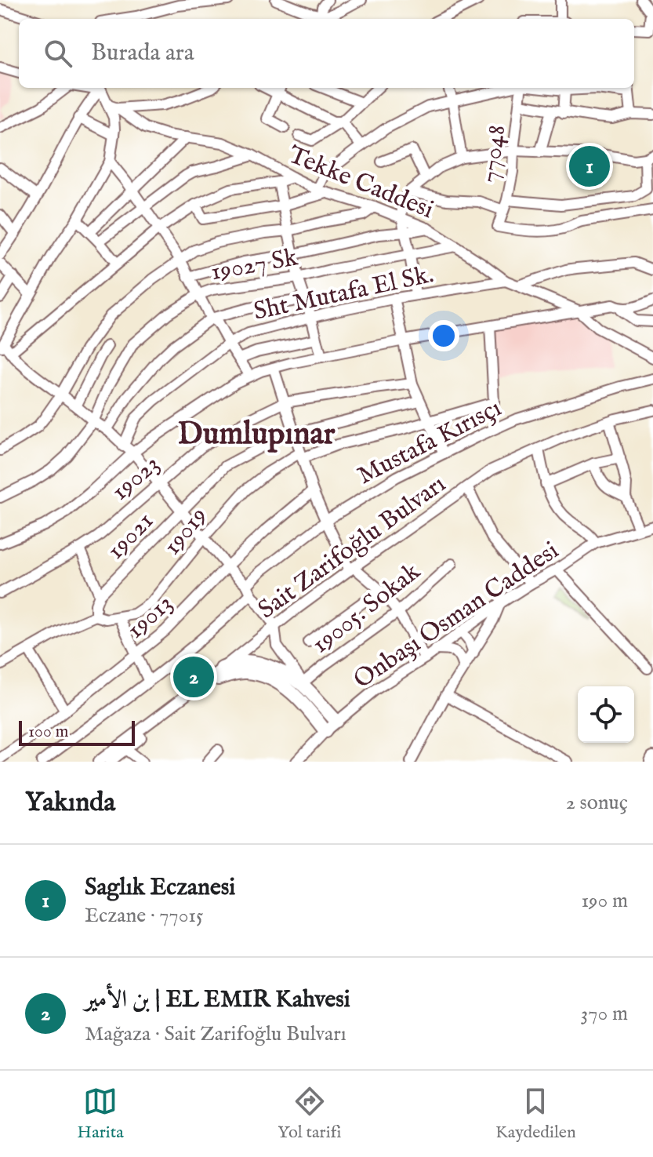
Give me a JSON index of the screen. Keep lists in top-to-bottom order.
{
  "streets": {
    "street": [
      "77048",
      "Tekke Caddesi",
      "19027 Sk",
      "Sht Mutafa El Sk.",
      "Mustafa Kırısçı",
      "19023",
      "19019",
      "19021",
      "Sait Zarifoğlu Bulvarı",
      "19005. Sokak",
      "Onbaşı Osman Caddesi",
      "19013"
    ]
  },
  "crossings": [
    ["Tekke Caddesi", "19027 Sk"],
    ["Tekke Caddesi", "Sht Mutafa El Sk."],
    ["19019", "19021"]
  ],
  "districts": ["Dumlupınar"],
  "scale_bar": "100 m",
  "page": {
    "search": "Burada ara",
    "pins": ["1", "2"],
    "scale": "100 m",
    "heading": ["Yakında", "2 sonuç"],
    "list": [
      {
        "mark": "1",
        "name": "Saglık Eczanesi",
        "note": "Eczane · 77015",
        "value": "190 m"
      },
      {
        "mark": "2",
        "name": "بن الأمير | EL EMIR Kahvesi",
        "note": "Mağaza · Sait Zarifoğlu Bulvarı",
        "value": "370 m"
      }
    ],
    "nav": ["Harita", "Yol tarifi", "Kaydedilen"]
  }
}
